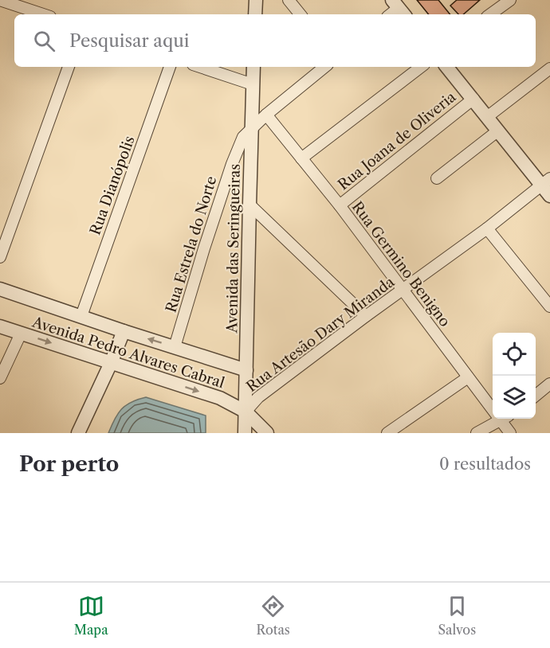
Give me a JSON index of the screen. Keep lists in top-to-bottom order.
{
  "streets": {
    "street": [
      "Rua Joana de Oliveria",
      "Rua Dianópolis",
      "Rua Estrela do Norte",
      "Avenida das Seringueiras",
      "Rua Germino Benigno",
      "Rua Artesão Dary Miranda",
      "Avenida Pedro Alvares Cabral"
    ]
  },
  "crossings": [
    ["Rua Joana de Oliveria", "Rua Germino Benigno"],
    ["Rua Dianópolis", "Avenida Pedro Alvares Cabral"],
    ["Rua Estrela do Norte", "Avenida das Seringueiras"],
    ["Rua Estrela do Norte", "Rua Germino Benigno"],
    ["Rua Estrela do Norte", "Avenida Pedro Alvares Cabral"],
    ["Avenida das Seringueiras", "Rua Artesão Dary Miranda"],
    ["Avenida das Seringueiras", "Avenida Pedro Alvares Cabral"],
    ["Rua Germino Benigno", "Rua Artesão Dary Miranda"],
    ["Rua Artesão Dary Miranda", "Avenida Pedro Alvares Cabral"]
  ],
  "page": {
    "search": "Pesquisar aqui",
    "heading": ["Por perto", "0 resultados"],
    "nav": ["Mapa", "Rotas", "Salvos"]
  }
}
